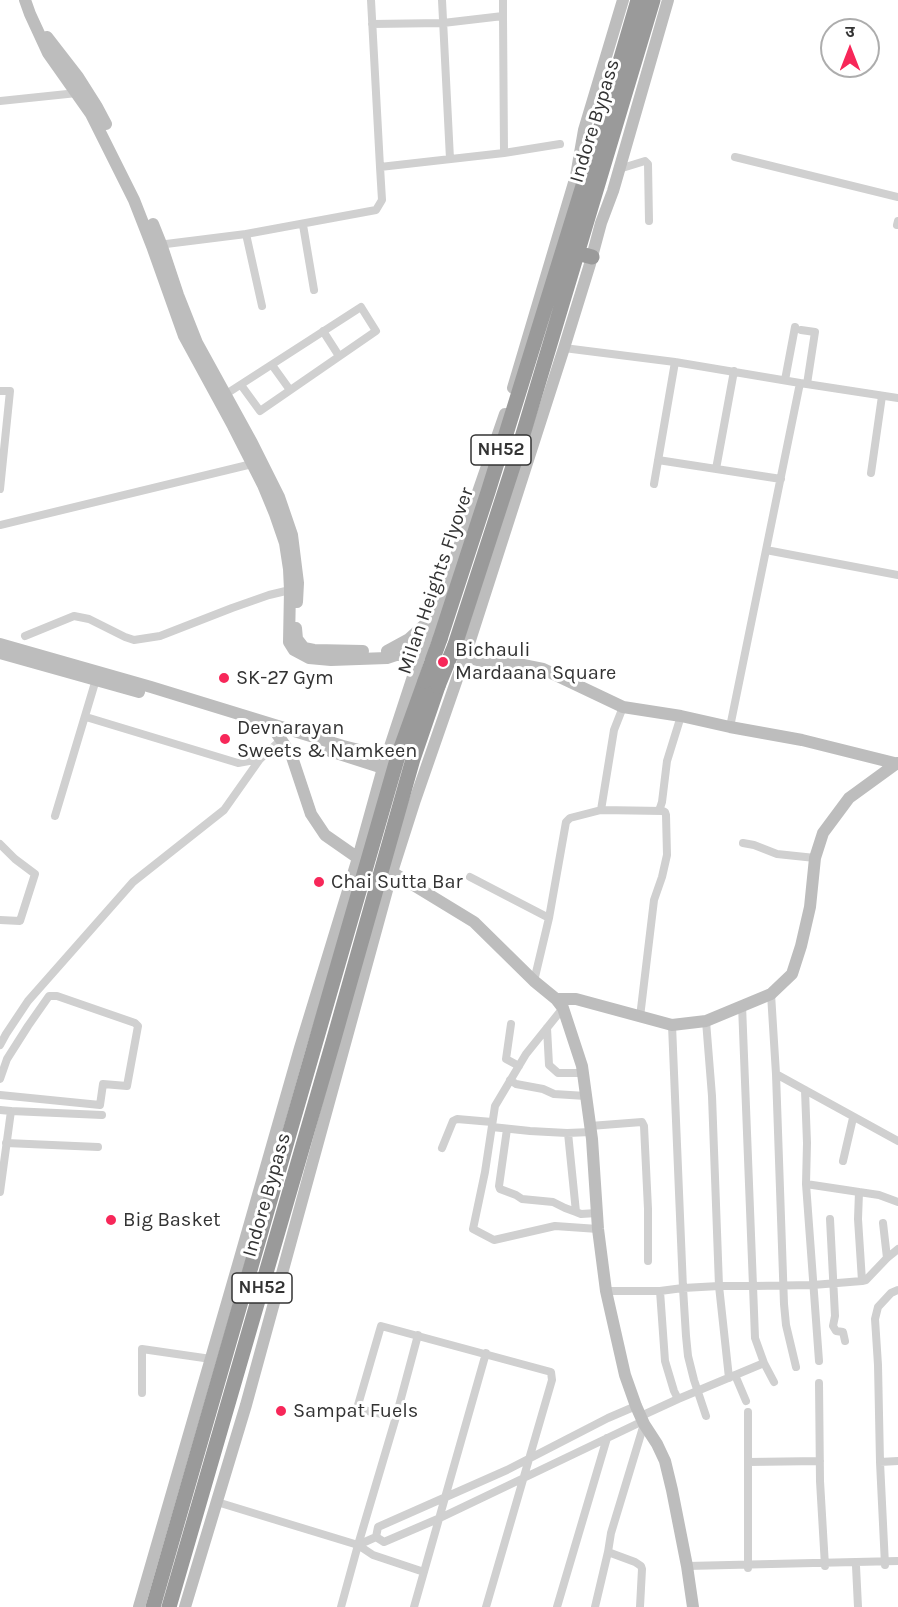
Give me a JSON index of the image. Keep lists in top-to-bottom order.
{
  "streets": {
    "highway": ["Indore Bypass", "NH52", "Milan Heights Flyover"]
  },
  "crossings": [
    ["Indore Bypass", "Milan Heights Flyover"]
  ],
  "places": [
    "Bichauli Mardaana Square",
    "SK-27 Gym",
    "Devnarayan Sweets & Namkeen",
    "Chai Sutta Bar",
    "Big Basket",
    "Sampat Fuels"
  ],
  "north": "top"
}
